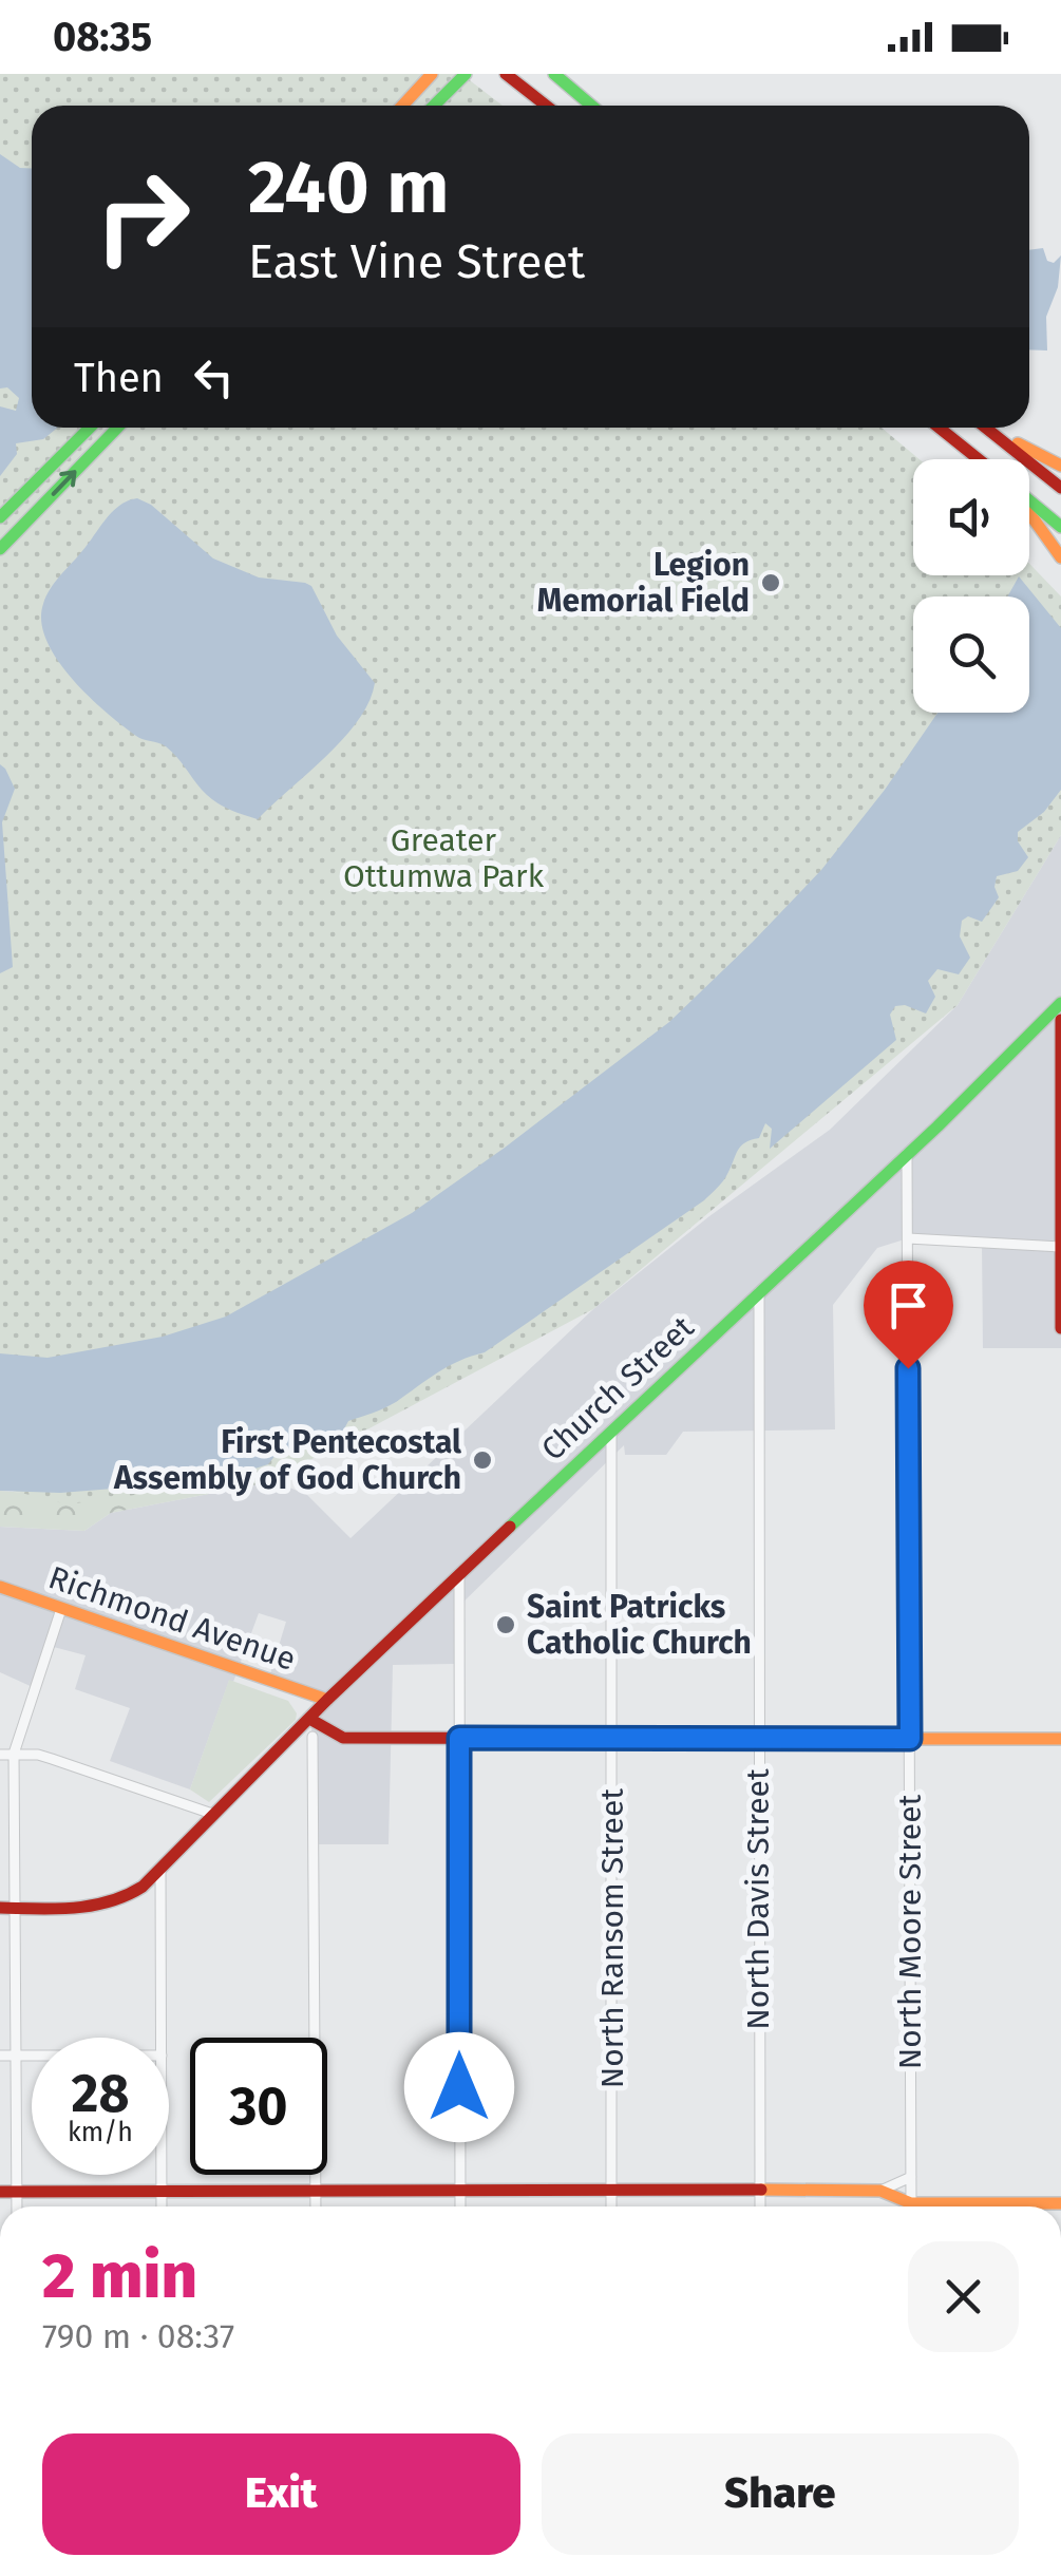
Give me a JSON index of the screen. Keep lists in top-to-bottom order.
{
  "streets": {
    "main road": ["Church Street", "Richmond Avenue"],
    "street": ["North Davis Street", "North Moore Street", "North Ransom Street"]
  },
  "crossings": [
    ["Church Street", "Richmond Avenue"],
    ["Church Street", "North Davis Street"],
    ["Church Street", "North Moore Street"],
    ["Church Street", "North Ransom Street"]
  ],
  "parks": ["Greater Ottumwa Park"],
  "places": ["Legion Memorial Field", "First Pentecostal Assembly of God Church", "Saint Patricks Catholic Church"],
  "page": {
    "status": "08:35",
    "turn": ["240 m", "East Vine Street"],
    "then": "Then",
    "speed": "28 km/h",
    "limit": "30",
    "heading": ["2 min", "790 m · 08:37"],
    "buttons": ["Exit", "Share"]
  }
}
